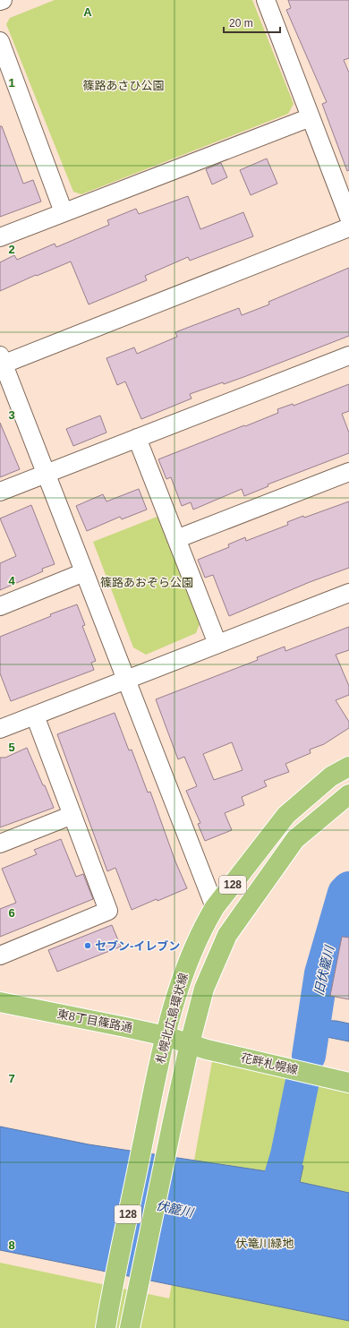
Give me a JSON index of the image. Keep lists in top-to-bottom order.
{
  "streets": {
    "main road": [
      "128",
      "札幌北広島環状線",
      "東8丁目篠路通",
      "花畔札幌線"
    ]
  },
  "crossings": [
    ["札幌北広島環状線", "東8丁目篠路通"],
    ["札幌北広島環状線", "花畔札幌線"],
    ["東8丁目篠路通", "花畔札幌線"]
  ],
  "water": ["旧伏籠川", "伏籠川"],
  "parks": ["篠路あさひ公園", "篠路あおぞら公園", "伏篭川緑地"],
  "places": ["セブン-イレブン"],
  "scale_bar": "20 m",
  "grid": {
    "columns": ["A"],
    "rows": [
      "1",
      "2",
      "3",
      "4",
      "5",
      "6",
      "7",
      "8"
    ]
  }
}
